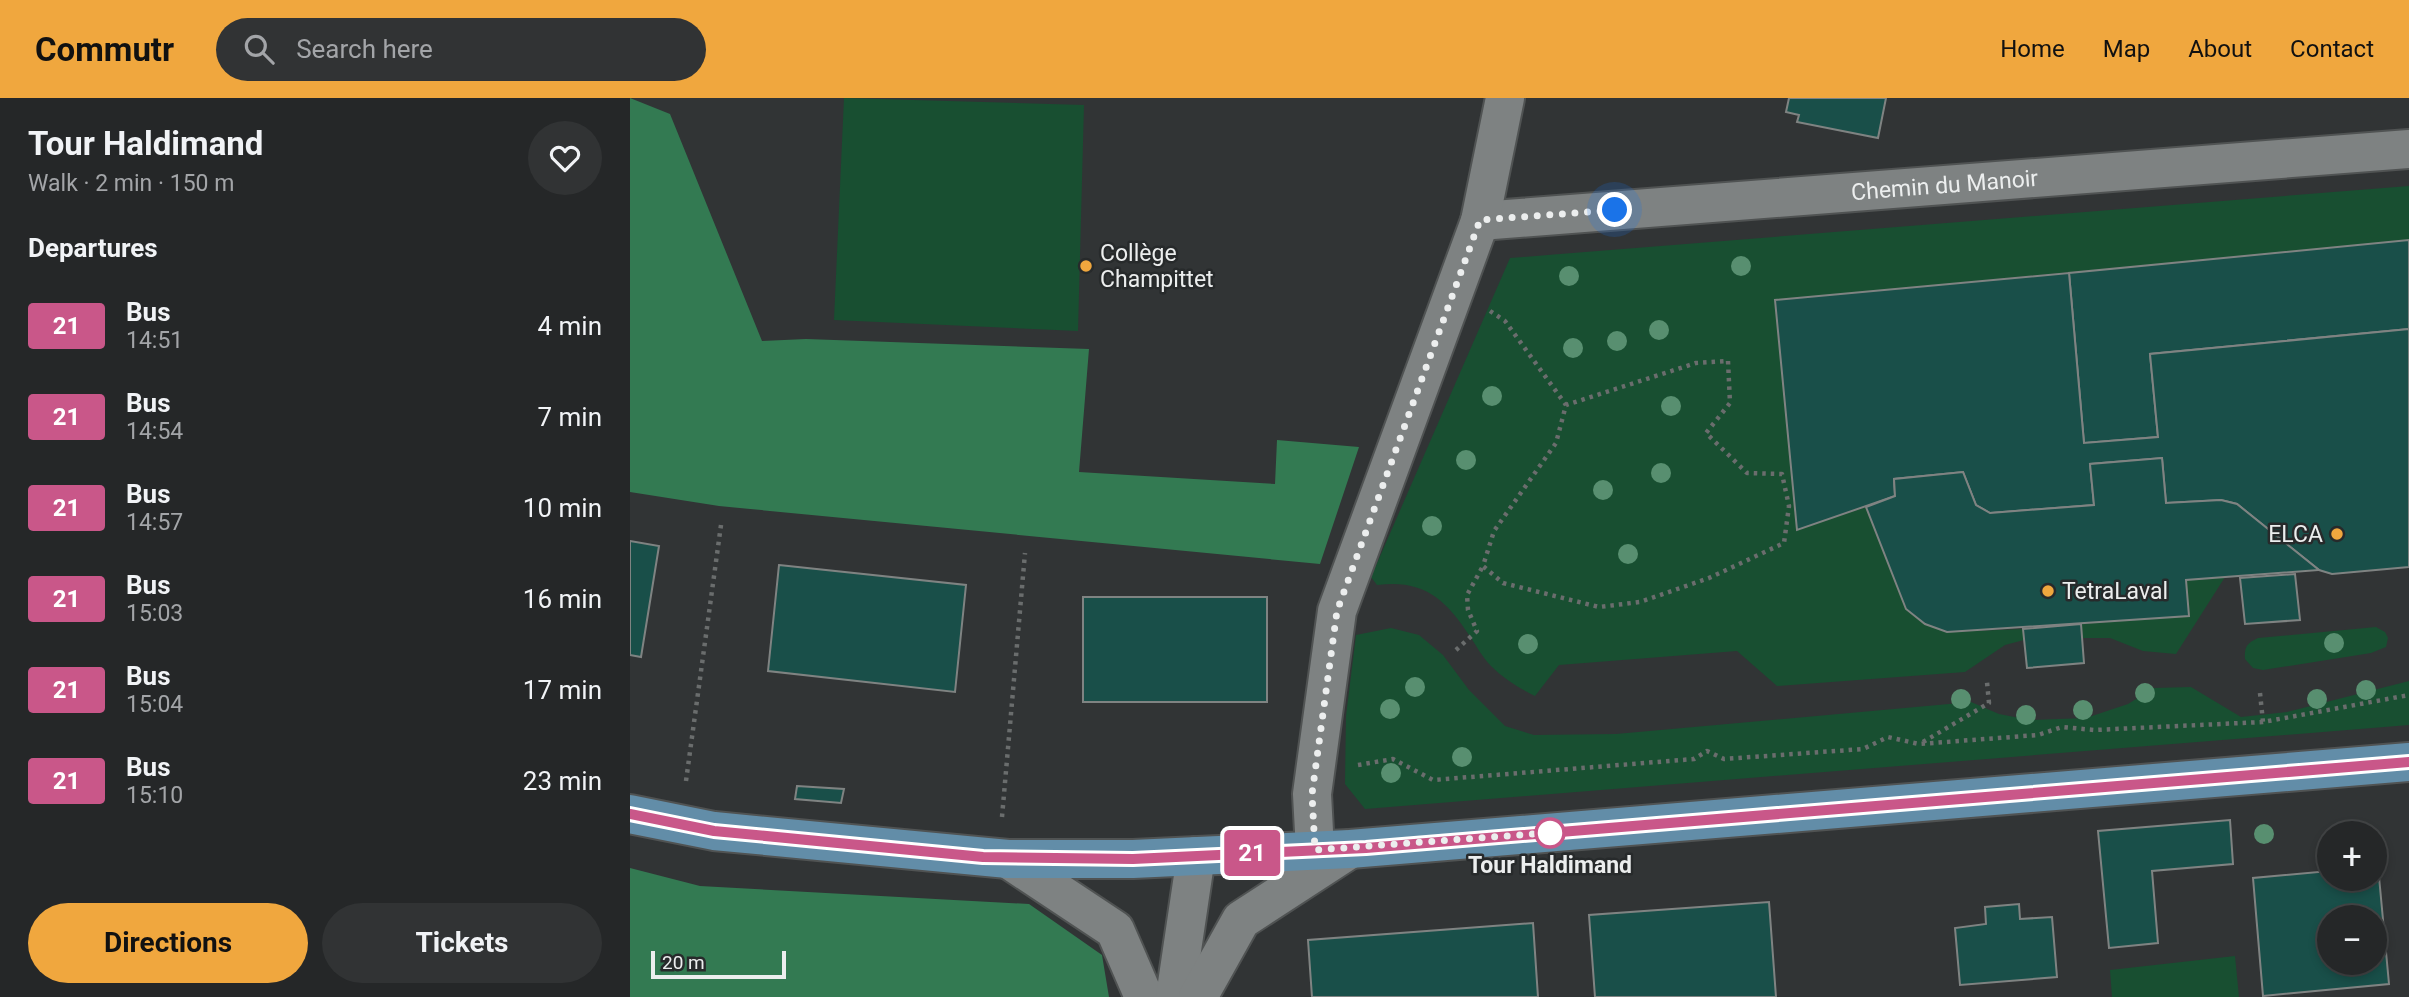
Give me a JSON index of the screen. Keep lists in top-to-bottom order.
{
  "streets": {
    "street": ["Chemin du Manoir"]
  },
  "places": [
    "Collège Champittet",
    "ELCA",
    "TetraLaval",
    "Tour Haldimand"
  ],
  "lines": ["bus line 21"],
  "scale_bar": "20 m",
  "page": {
    "header": "Commutr",
    "search": "Search here",
    "nav": [
      "Home",
      "Map",
      "About",
      "Contact"
    ],
    "heading": [
      ["Tour Haldimand", "Walk · 2 min · 150 m"],
      "Departures"
    ],
    "on_map": "21",
    "list": [
      {
        "mark": "21",
        "name": "Bus",
        "note": "14:51",
        "value": "4 min"
      },
      {
        "mark": "21",
        "name": "Bus",
        "note": "14:54",
        "value": "7 min"
      },
      {
        "mark": "21",
        "name": "Bus",
        "note": "14:57",
        "value": "10 min"
      },
      {
        "mark": "21",
        "name": "Bus",
        "note": "15:03",
        "value": "16 min"
      },
      {
        "mark": "21",
        "name": "Bus",
        "note": "15:04",
        "value": "17 min"
      },
      {
        "mark": "21",
        "name": "Bus",
        "note": "15:10",
        "value": "23 min"
      }
    ],
    "map_buttons": ["+", "−"],
    "buttons": ["Directions", "Tickets"],
    "scale": "20 m"
  }
}
